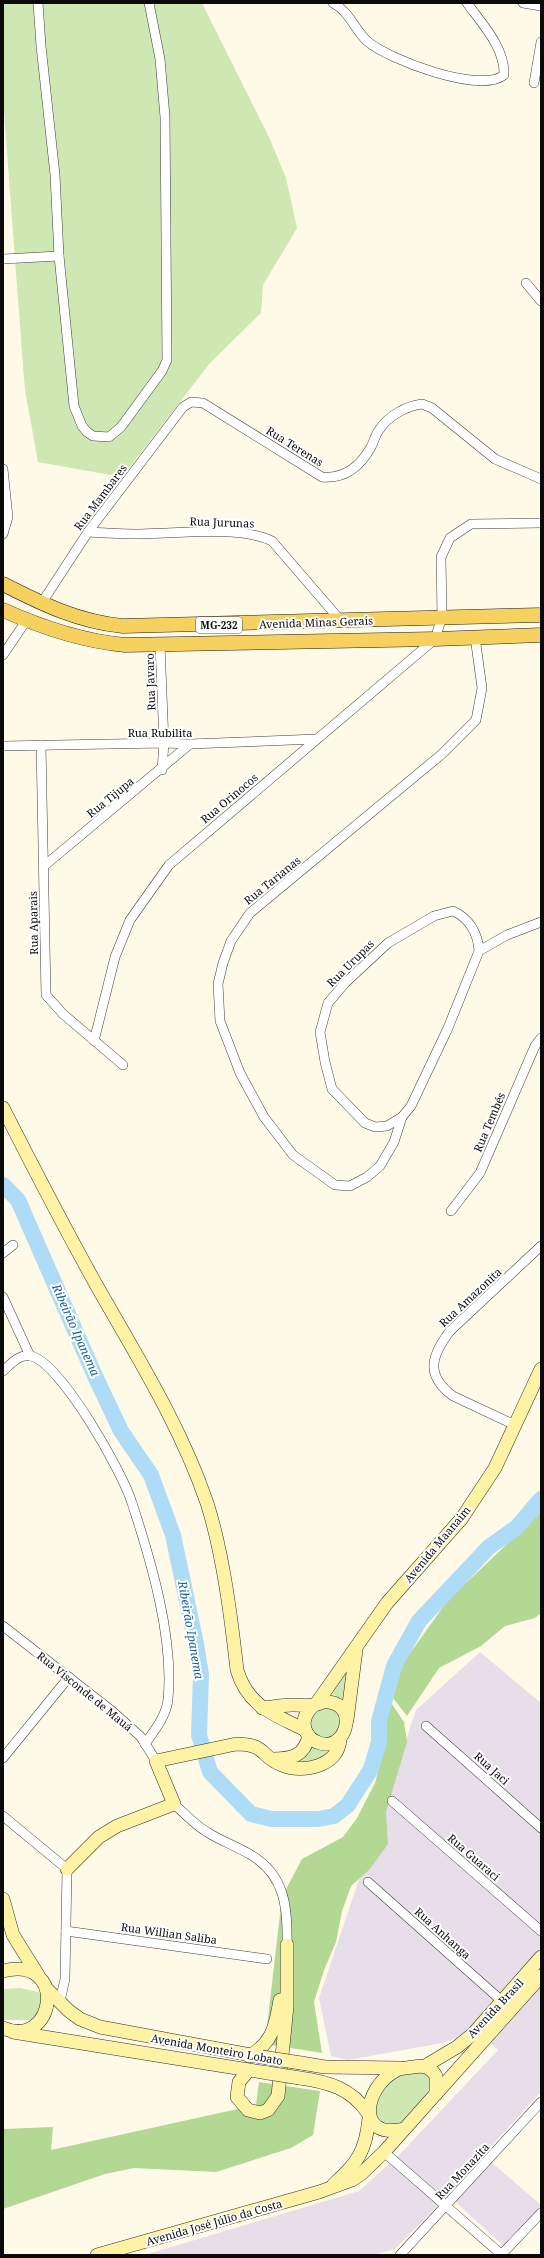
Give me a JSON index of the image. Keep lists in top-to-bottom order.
{
  "streets": {
    "main road": [
      "Avenida Minas Gerais",
      "MG-232",
      "Avenida Maanaim",
      "Rua Visconde de Mauá",
      "Avenida Brasil",
      "Avenida Monteiro Lobato",
      "Avenida José Júlio da Costa"
    ],
    "street": [
      "Rua Terenas",
      "Rua Mambares",
      "Rua Jurunas",
      "Rua Javaro",
      "Rua Rubilita",
      "Rua Tijupa",
      "Rua Orinocos",
      "Rua Tarianas",
      "Rua Aparais",
      "Rua Urupas",
      "Rua Tembés",
      "Rua Amazonita",
      "Rua Jaci",
      "Rua Guaraci",
      "Rua Willian Saliba",
      "Rua Anhanga",
      "Rua Monazita"
    ]
  },
  "crossings": [
    ["Rua Terenas", "Rua Mambares"],
    ["Rua Mambares", "Rua Jurunas"],
    ["Rua Mambares", "Avenida Minas Gerais"],
    ["Rua Jurunas", "Avenida Minas Gerais"],
    ["Avenida Minas Gerais", "Rua Javaro"],
    ["Avenida Minas Gerais", "Rua Orinocos"],
    ["Avenida Minas Gerais", "Rua Tarianas"],
    ["Rua Javaro", "Rua Rubilita"],
    ["Rua Javaro", "Rua Tijupa"],
    ["Rua Rubilita", "Rua Tijupa"],
    ["Rua Rubilita", "Rua Orinocos"],
    ["Rua Rubilita", "Rua Aparais"],
    ["Rua Tijupa", "Rua Aparais"],
    ["Rua Orinocos", "Rua Aparais"],
    ["Rua Tarianas", "Rua Urupas"],
    ["Rua Amazonita", "Avenida Maanaim"],
    ["Rua Anhanga", "Avenida Brasil"],
    ["Avenida Brasil", "Avenida Monteiro Lobato"],
    ["Avenida Brasil", "Avenida José Júlio da Costa"],
    ["Avenida Monteiro Lobato", "Avenida José Júlio da Costa"]
  ],
  "water": ["Ribeirão Ipanema"]
}
